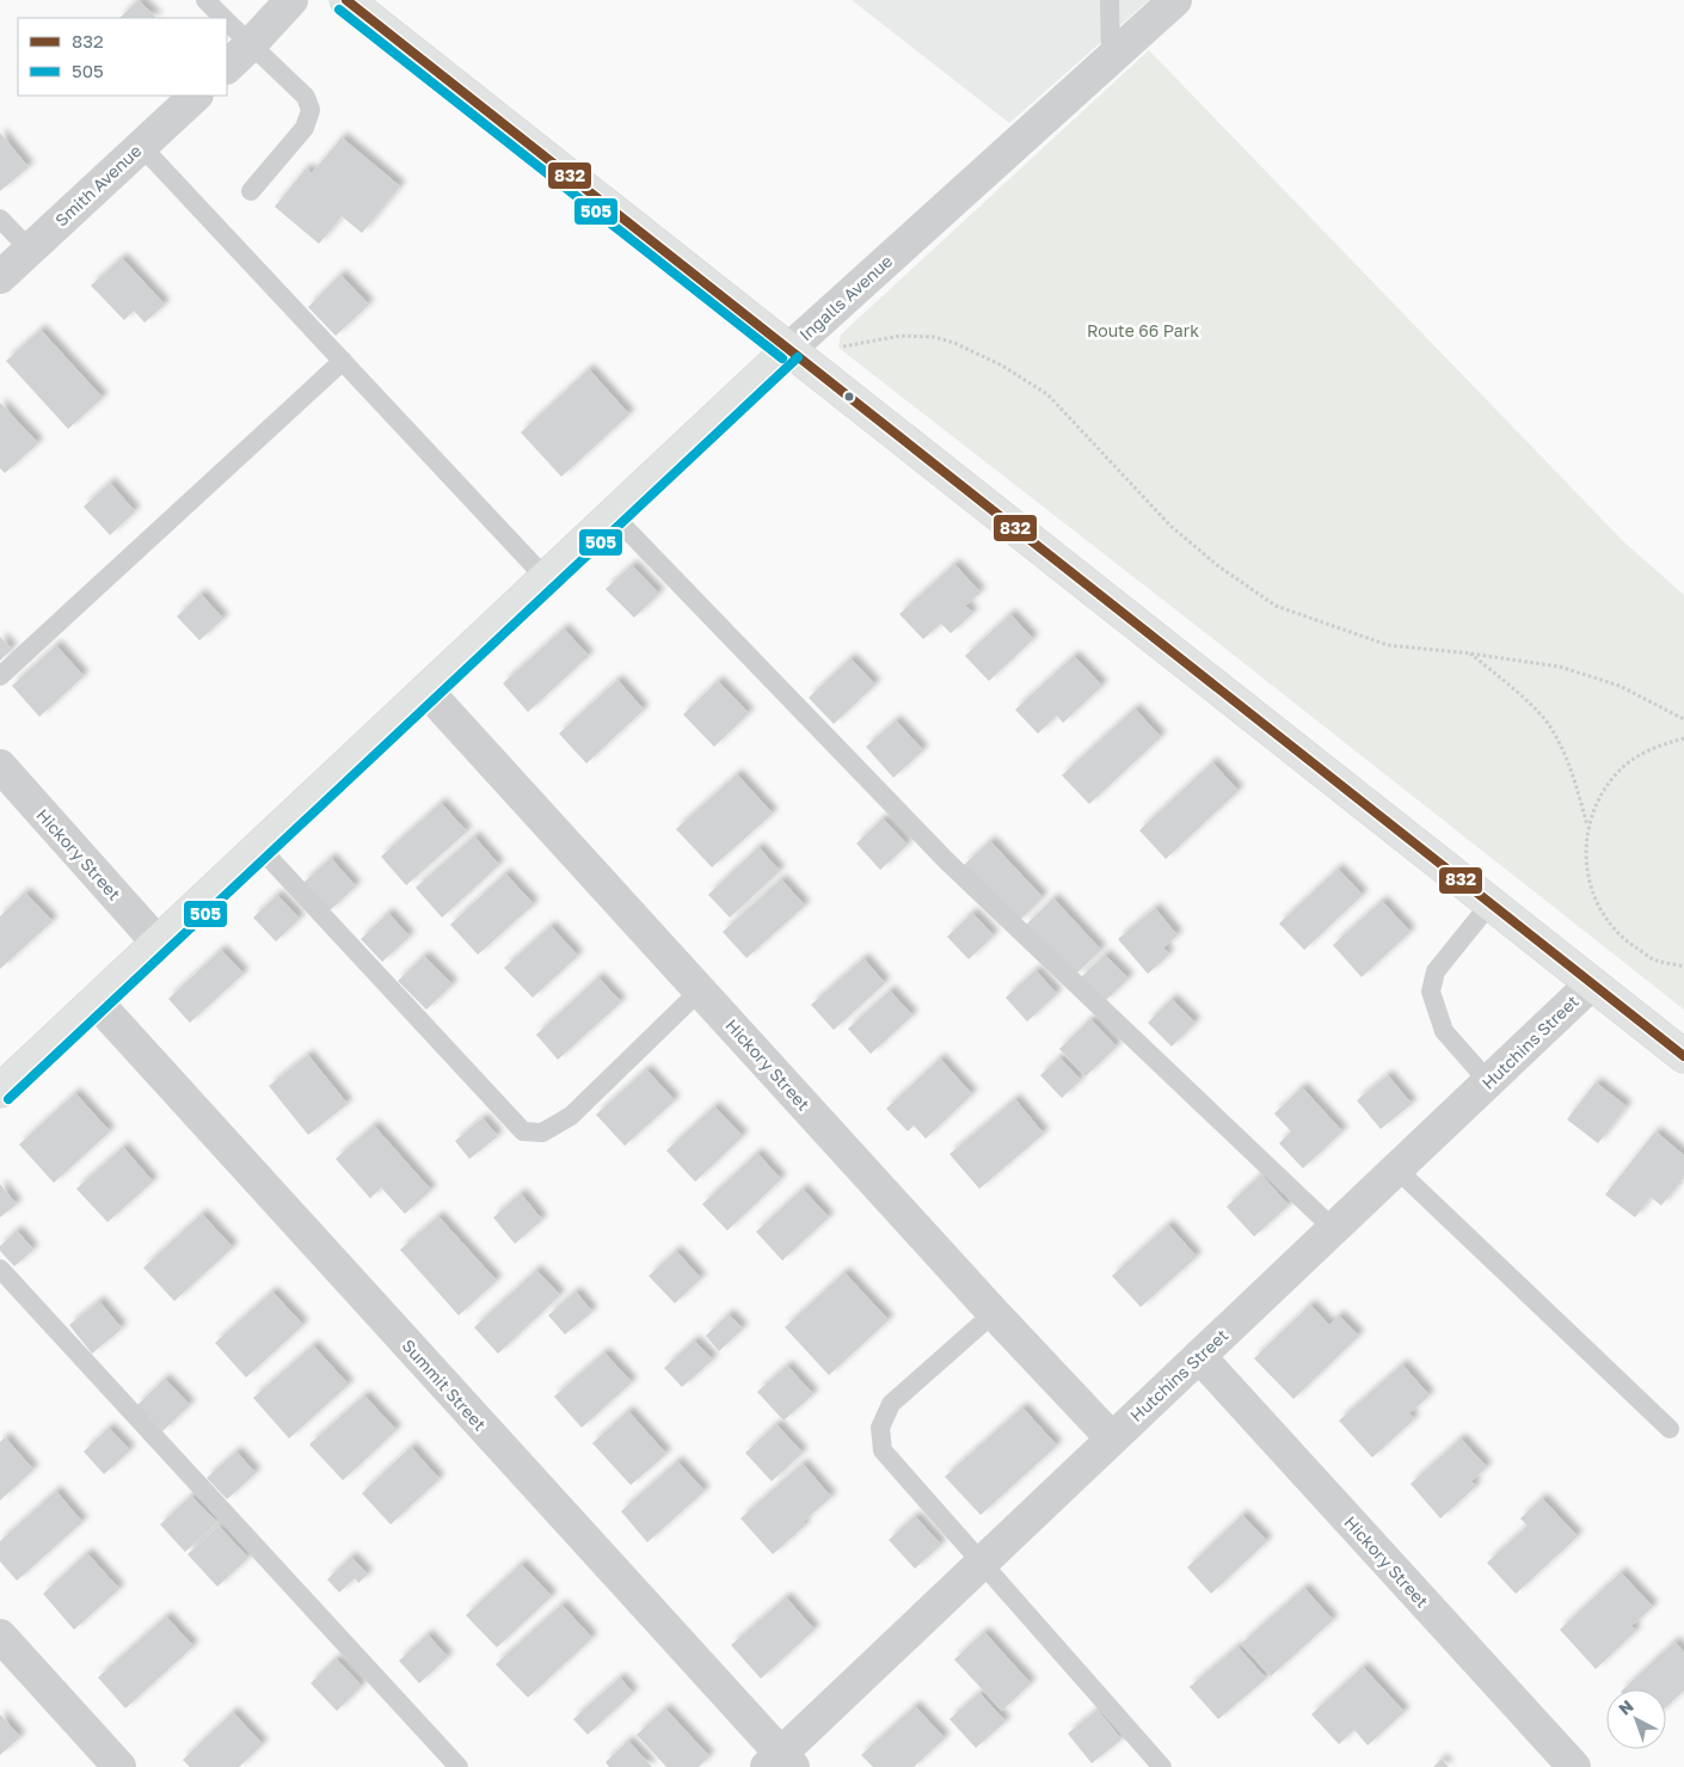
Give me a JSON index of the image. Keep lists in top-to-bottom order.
{
  "streets": {
    "main road": ["Ingalls Avenue"],
    "street": [
      "Smith Avenue",
      "Hickory Street",
      "Hutchins Street",
      "Summit Street"
    ]
  },
  "crossings": [
    ["Ingalls Avenue", "Hickory Street"],
    ["Ingalls Avenue", "Summit Street"],
    ["Hickory Street", "Hutchins Street"],
    ["Hutchins Street", "Summit Street"]
  ],
  "parks": ["Route 66 Park"],
  "lines": ["transit line 832", "transit line 505"],
  "legend": ["832", "505"],
  "north": "top left"
}
